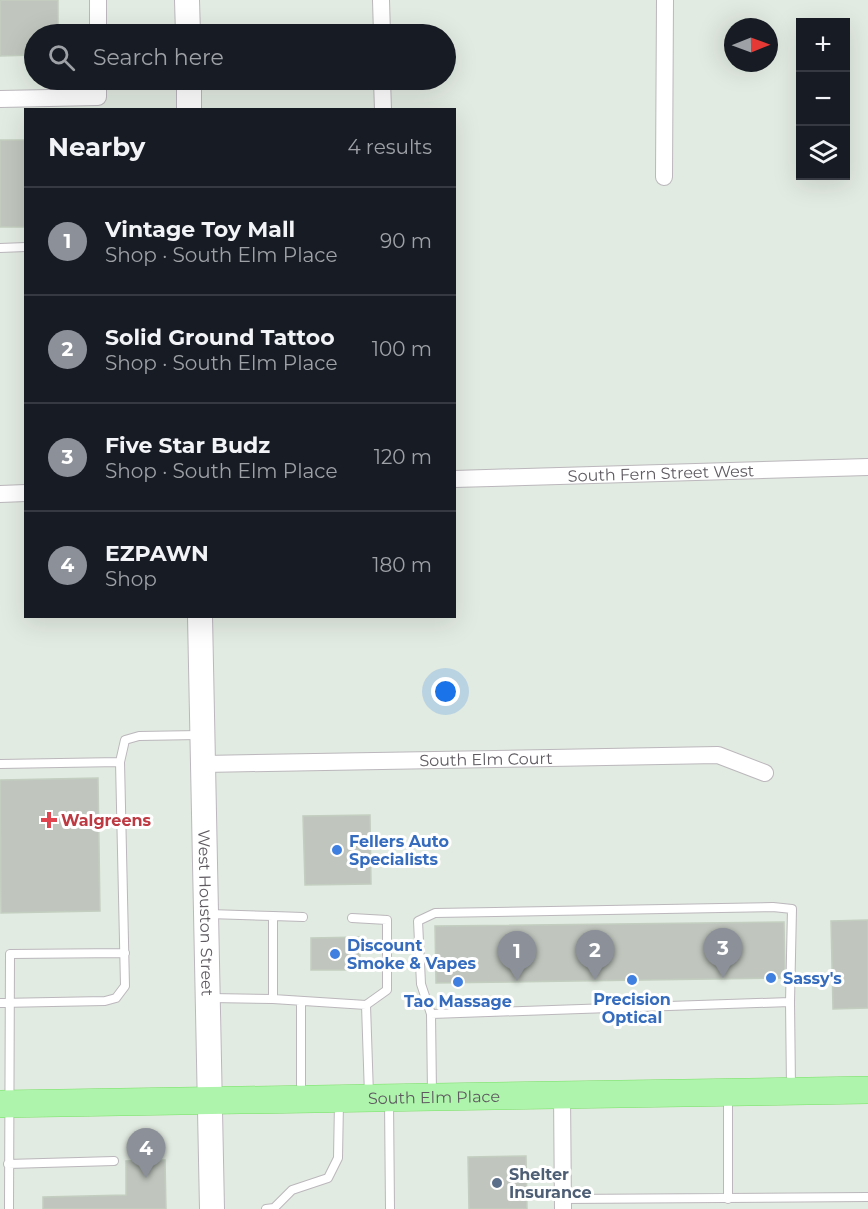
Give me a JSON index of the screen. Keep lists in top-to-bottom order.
{
  "streets": {
    "main road": ["West Houston Street", "South Elm Place"],
    "street": ["South Fern Street West", "South Elm Court"]
  },
  "crossings": [
    ["South Elm Court", "West Houston Street"],
    ["West Houston Street", "South Elm Place"]
  ],
  "places": {
    "health": ["Walgreens"],
    "other": [
      "Fellers Auto Specialists",
      "Discount Smoke & Vapes",
      "Sassy's",
      "Precision Optical",
      "Tao Massage",
      "Shelter Insurance"
    ]
  },
  "north": "right",
  "page": {
    "map_buttons": ["+", "−"],
    "search": "Search here",
    "heading": ["Nearby", "4 results"],
    "list": [
      {
        "mark": "1",
        "name": "Vintage Toy Mall",
        "note": "Shop · South Elm Place",
        "value": "90 m"
      },
      {
        "mark": "2",
        "name": "Solid Ground Tattoo",
        "note": "Shop · South Elm Place",
        "value": "100 m"
      },
      {
        "mark": "3",
        "name": "Five Star Budz",
        "note": "Shop · South Elm Place",
        "value": "120 m"
      },
      {
        "mark": "4",
        "name": "EZPAWN",
        "note": "Shop",
        "value": "180 m"
      }
    ],
    "pins": [
      "3",
      "2",
      "1",
      "4"
    ]
  }
}
